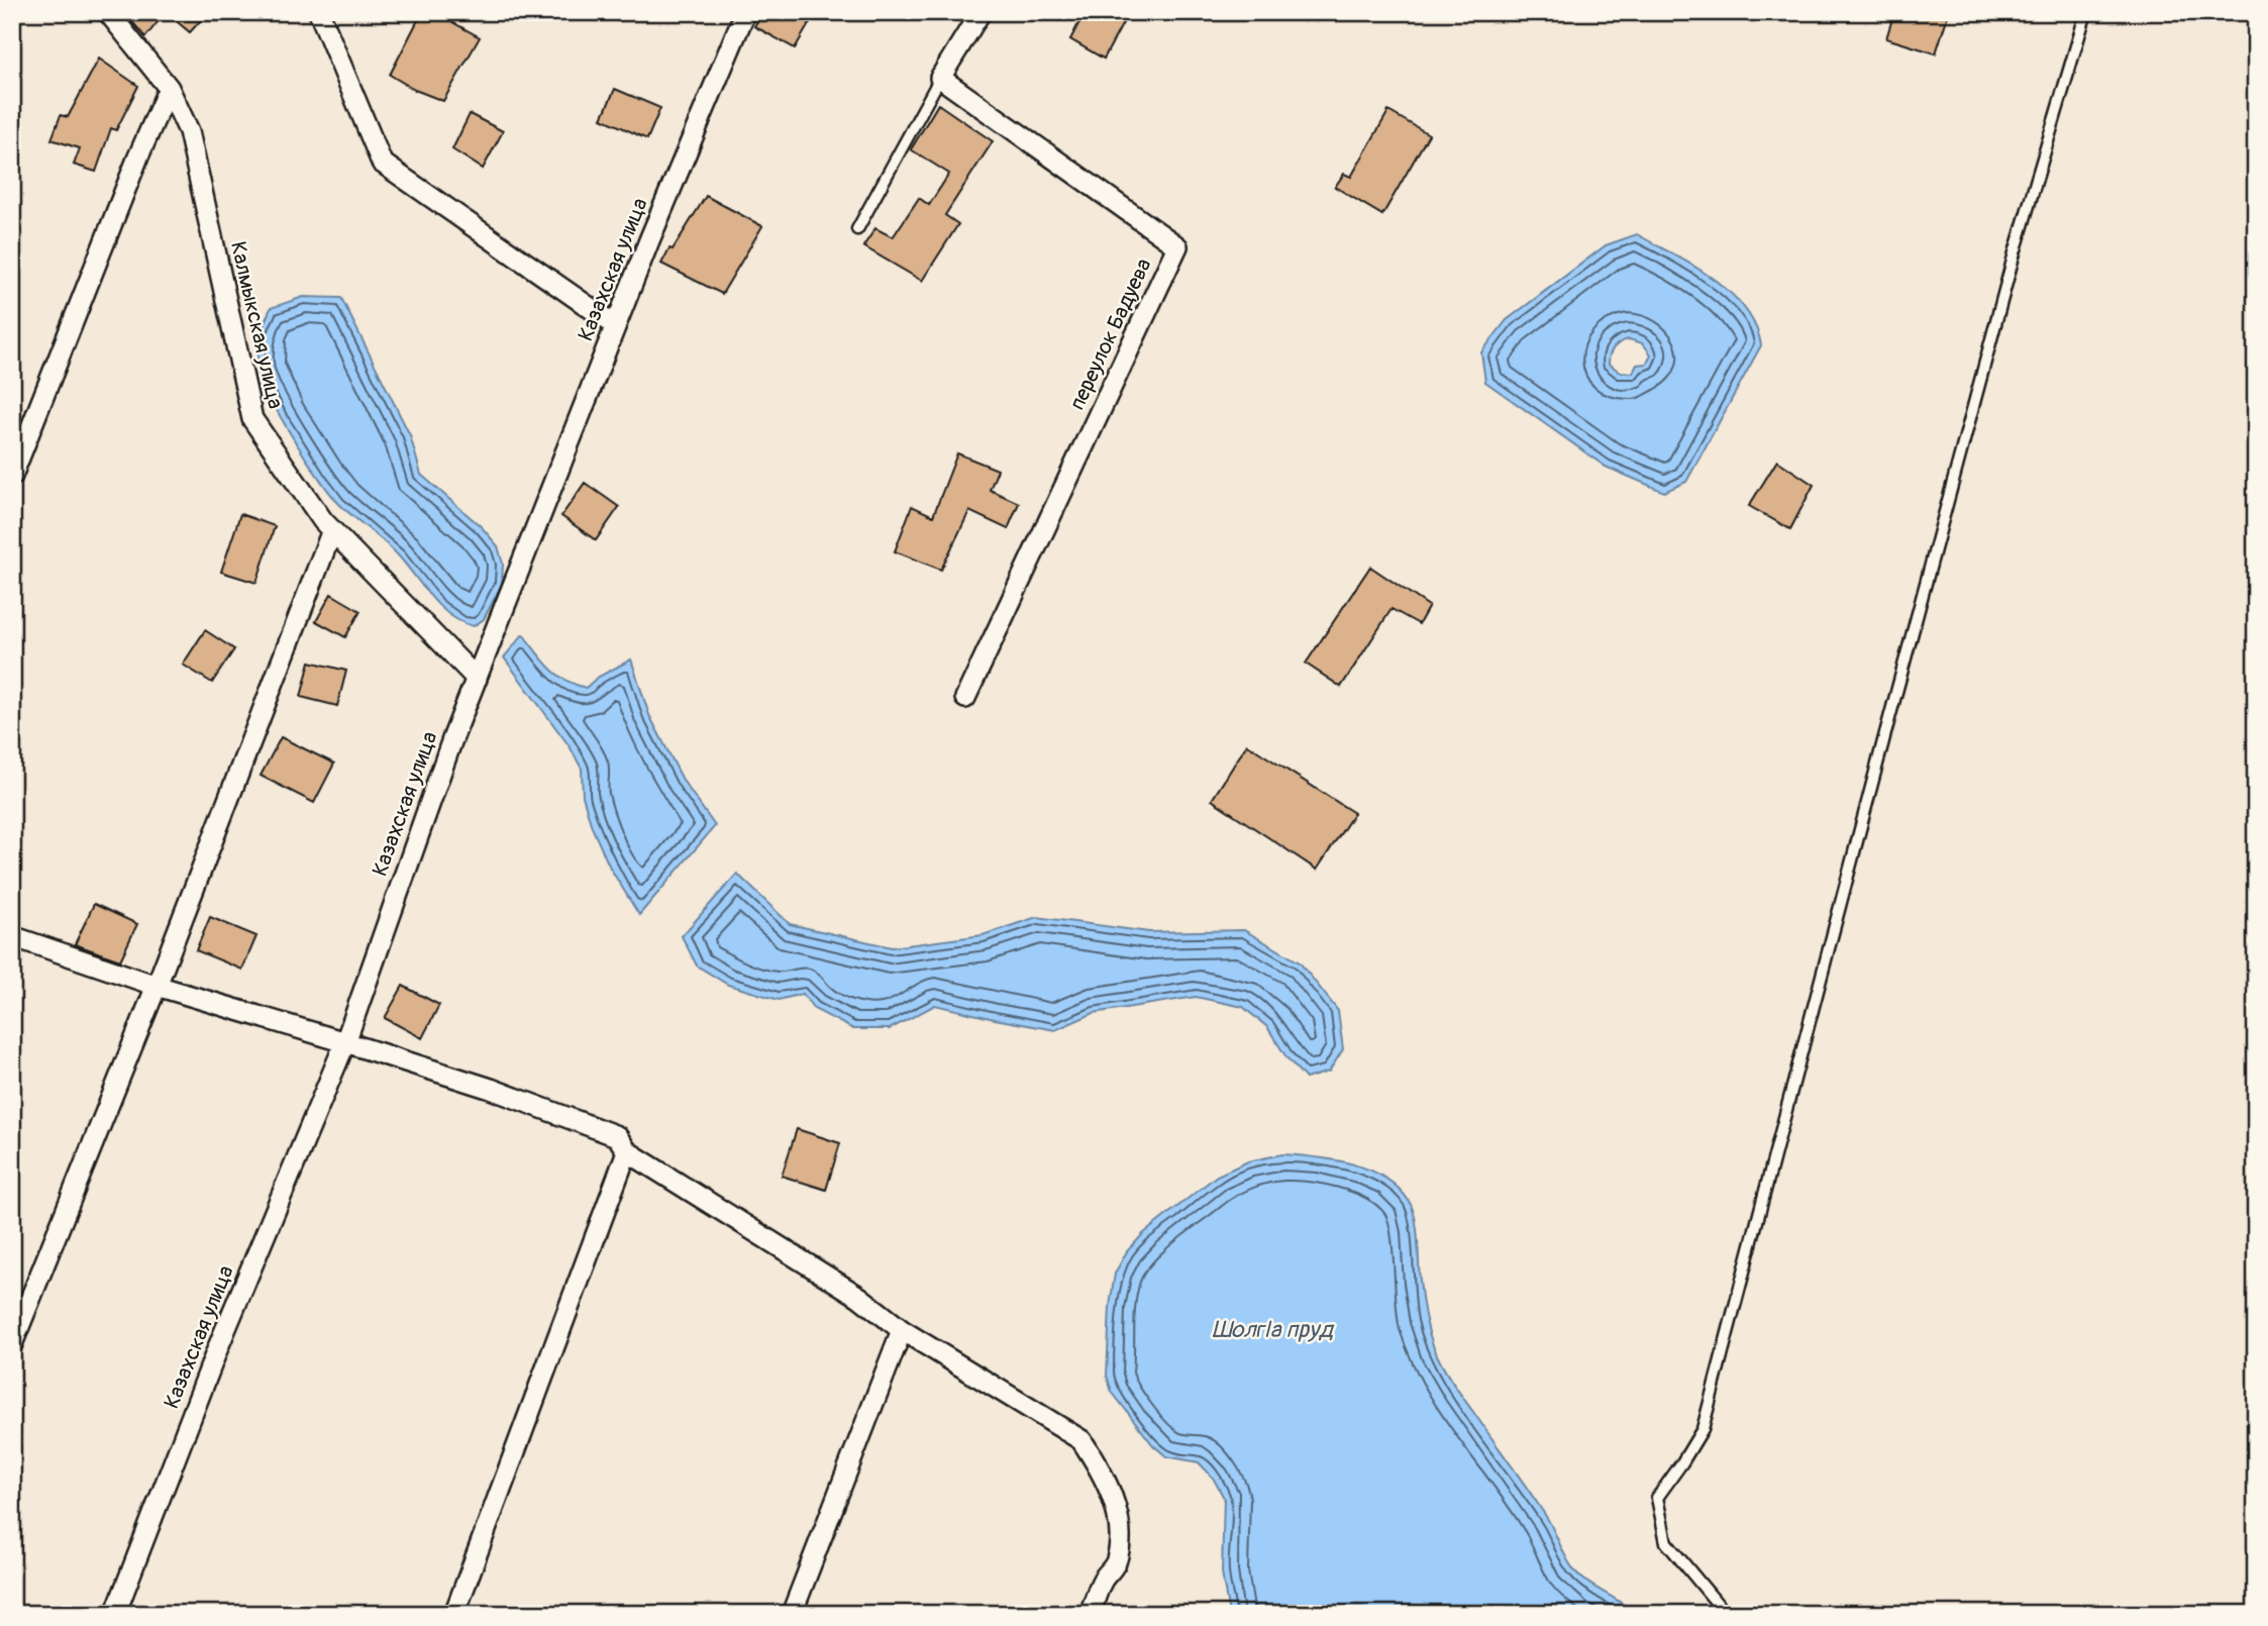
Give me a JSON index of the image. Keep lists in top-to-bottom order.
{
  "streets": {
    "street": ["Казахская улица", "Калмыкская улица", "переулок Бадуева"]
  },
  "crossings": [
    ["Казахская улица", "Калмыкская улица"]
  ],
  "water": ["ШолгIа пруд"]
}
